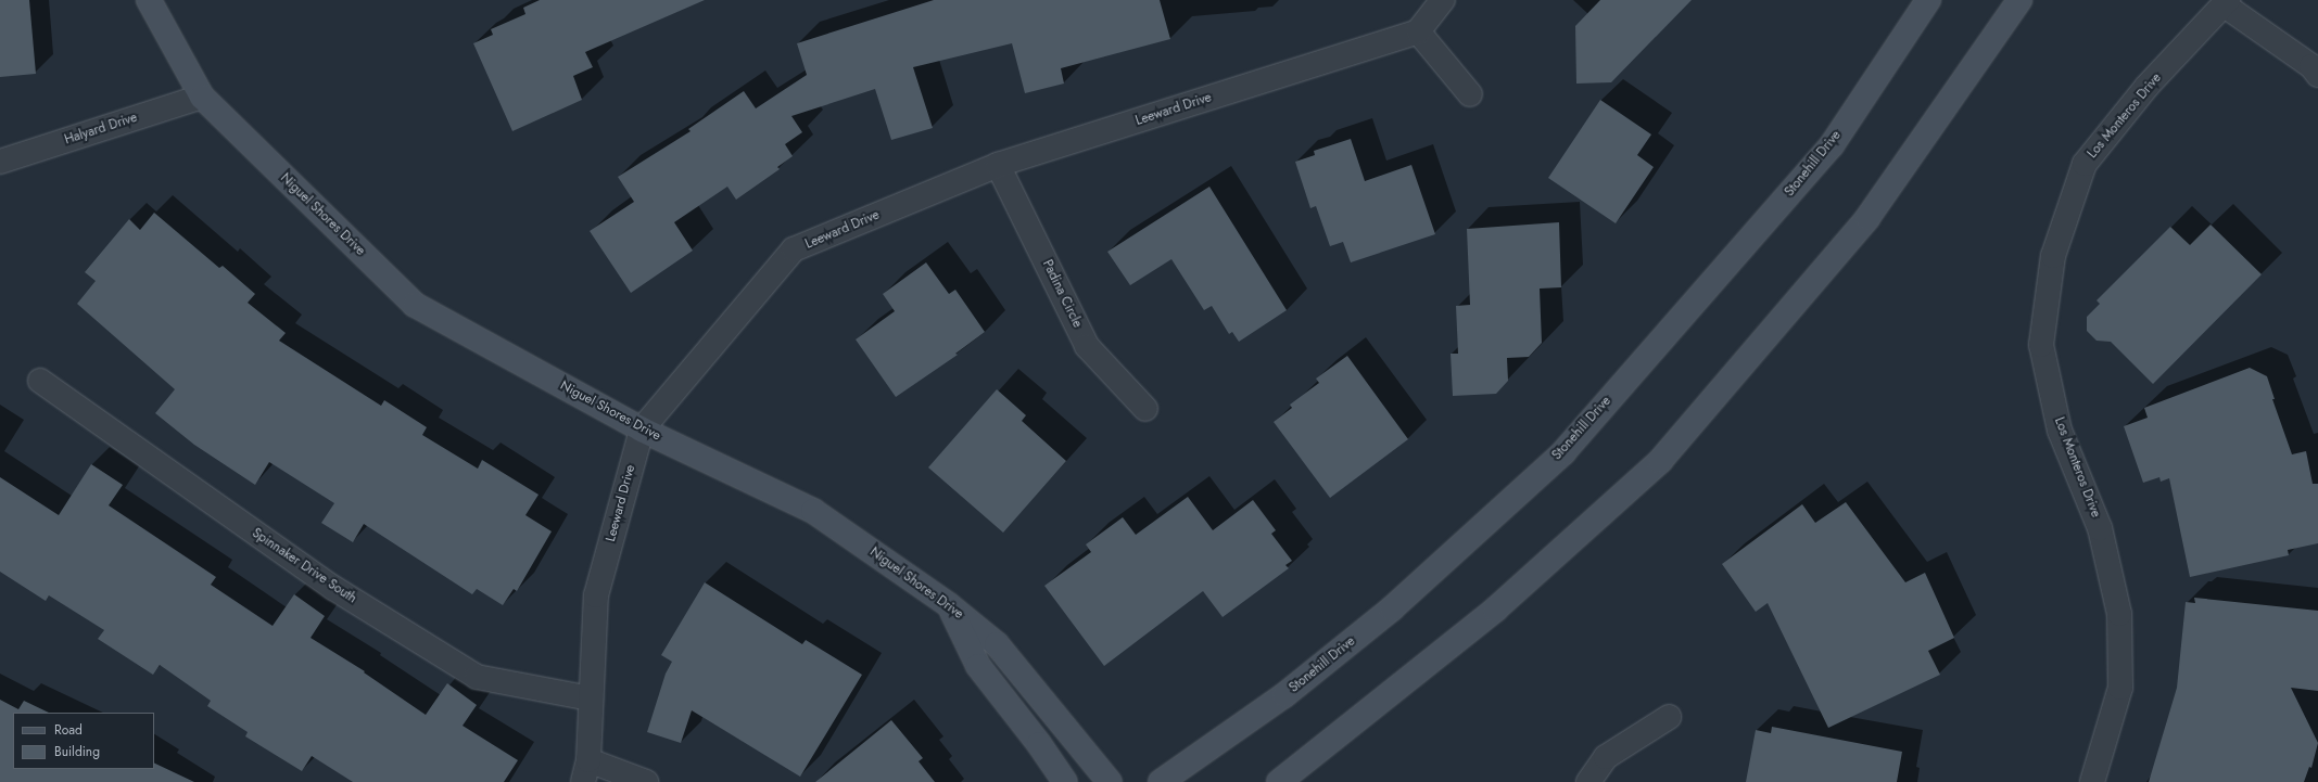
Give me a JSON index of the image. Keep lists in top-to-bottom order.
{
  "streets": {
    "main road": ["Stonehill Drive", "Niguel Shores Drive"],
    "street": [
      "Leeward Drive",
      "Los Monteros Drive",
      "Halyard Drive",
      "Padina Circle",
      "Spinnaker Drive South"
    ]
  },
  "crossings": [
    ["Leeward Drive", "Niguel Shores Drive"],
    ["Leeward Drive", "Padina Circle"],
    ["Leeward Drive", "Spinnaker Drive South"],
    ["Halyard Drive", "Niguel Shores Drive"]
  ],
  "legend": ["Road", "Building"]
}
